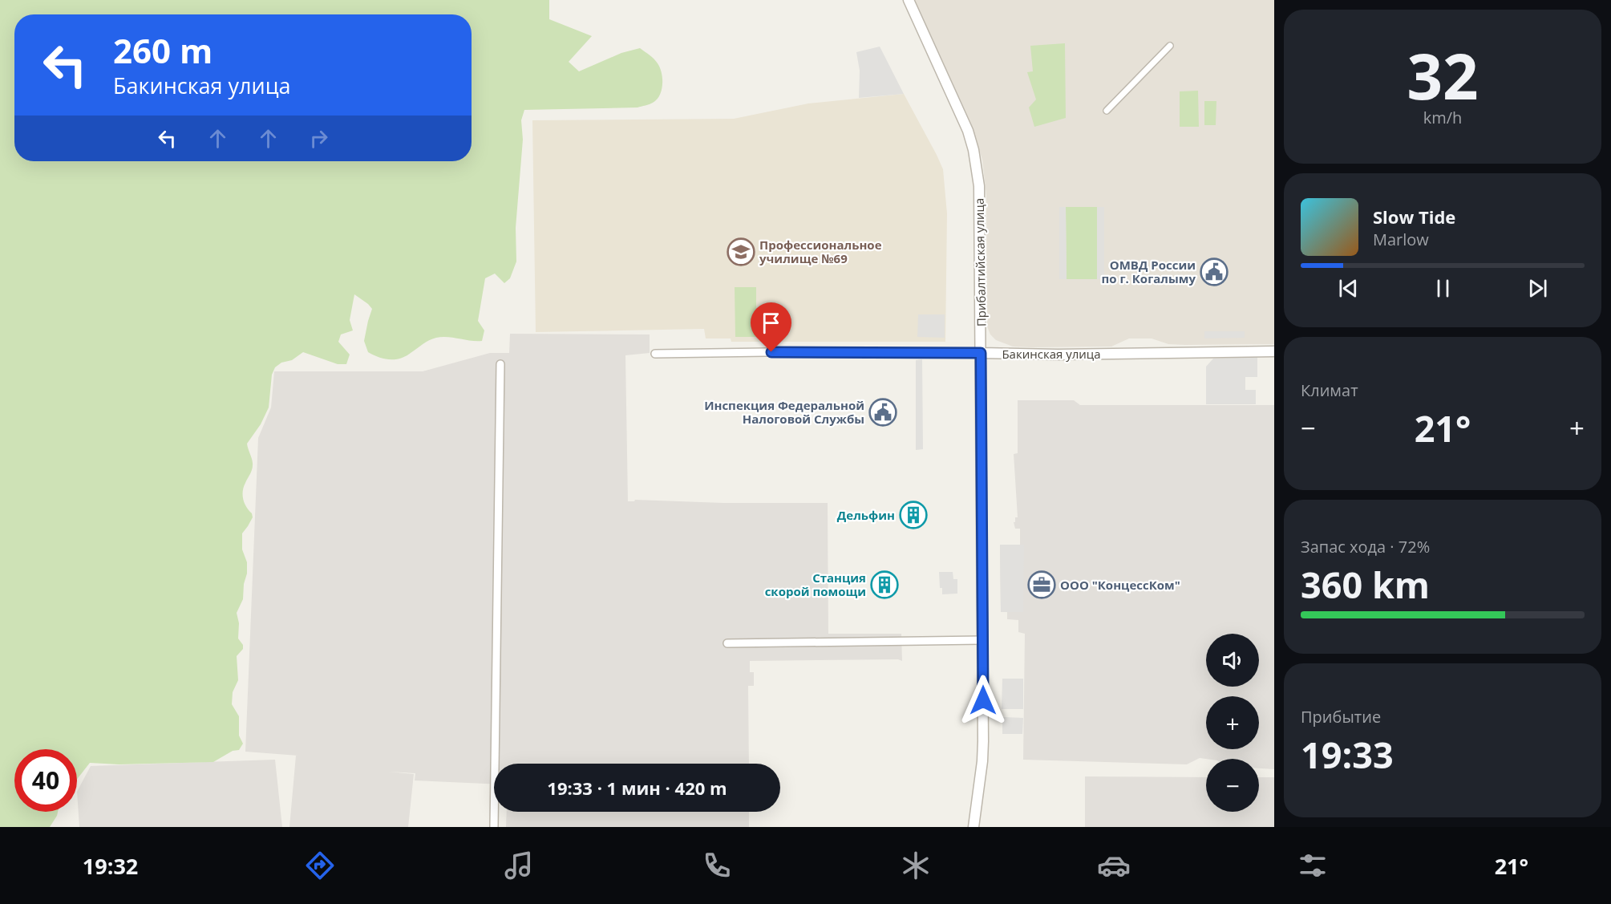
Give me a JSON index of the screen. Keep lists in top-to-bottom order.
{
  "streets": {
    "street": ["Прибалтийская улица", "Бакинская улица"]
  },
  "crossings": [
    ["Прибалтийская улица", "Бакинская улица"]
  ],
  "places": {
    "school or university": ["Профессиональное училище №69"],
    "public building": ["ОМВД России по г. Когалыму", "Инспекция Федеральной Налоговой Службы"],
    "building": ["Дельфин", "Станция скорой помощи"],
    "office": ["ООО \"КонцессКом\""]
  },
  "page": {
    "tile": [
      ["32", "km/h"],
      "Климат",
      ["Запас хода · 72%", "360 km"],
      ["Прибытие", "19:33"]
    ],
    "turn": ["260 m", "Бакинская улица"],
    "song": ["Slow Tide", "Marlow"],
    "heat": ["−", "21°", "+"],
    "map_buttons": ["+", "−"],
    "limit": "40",
    "trip": "19:33 · 1 мин · 420 m",
    "tabs": ["19:32", "21°"]
  }
}
